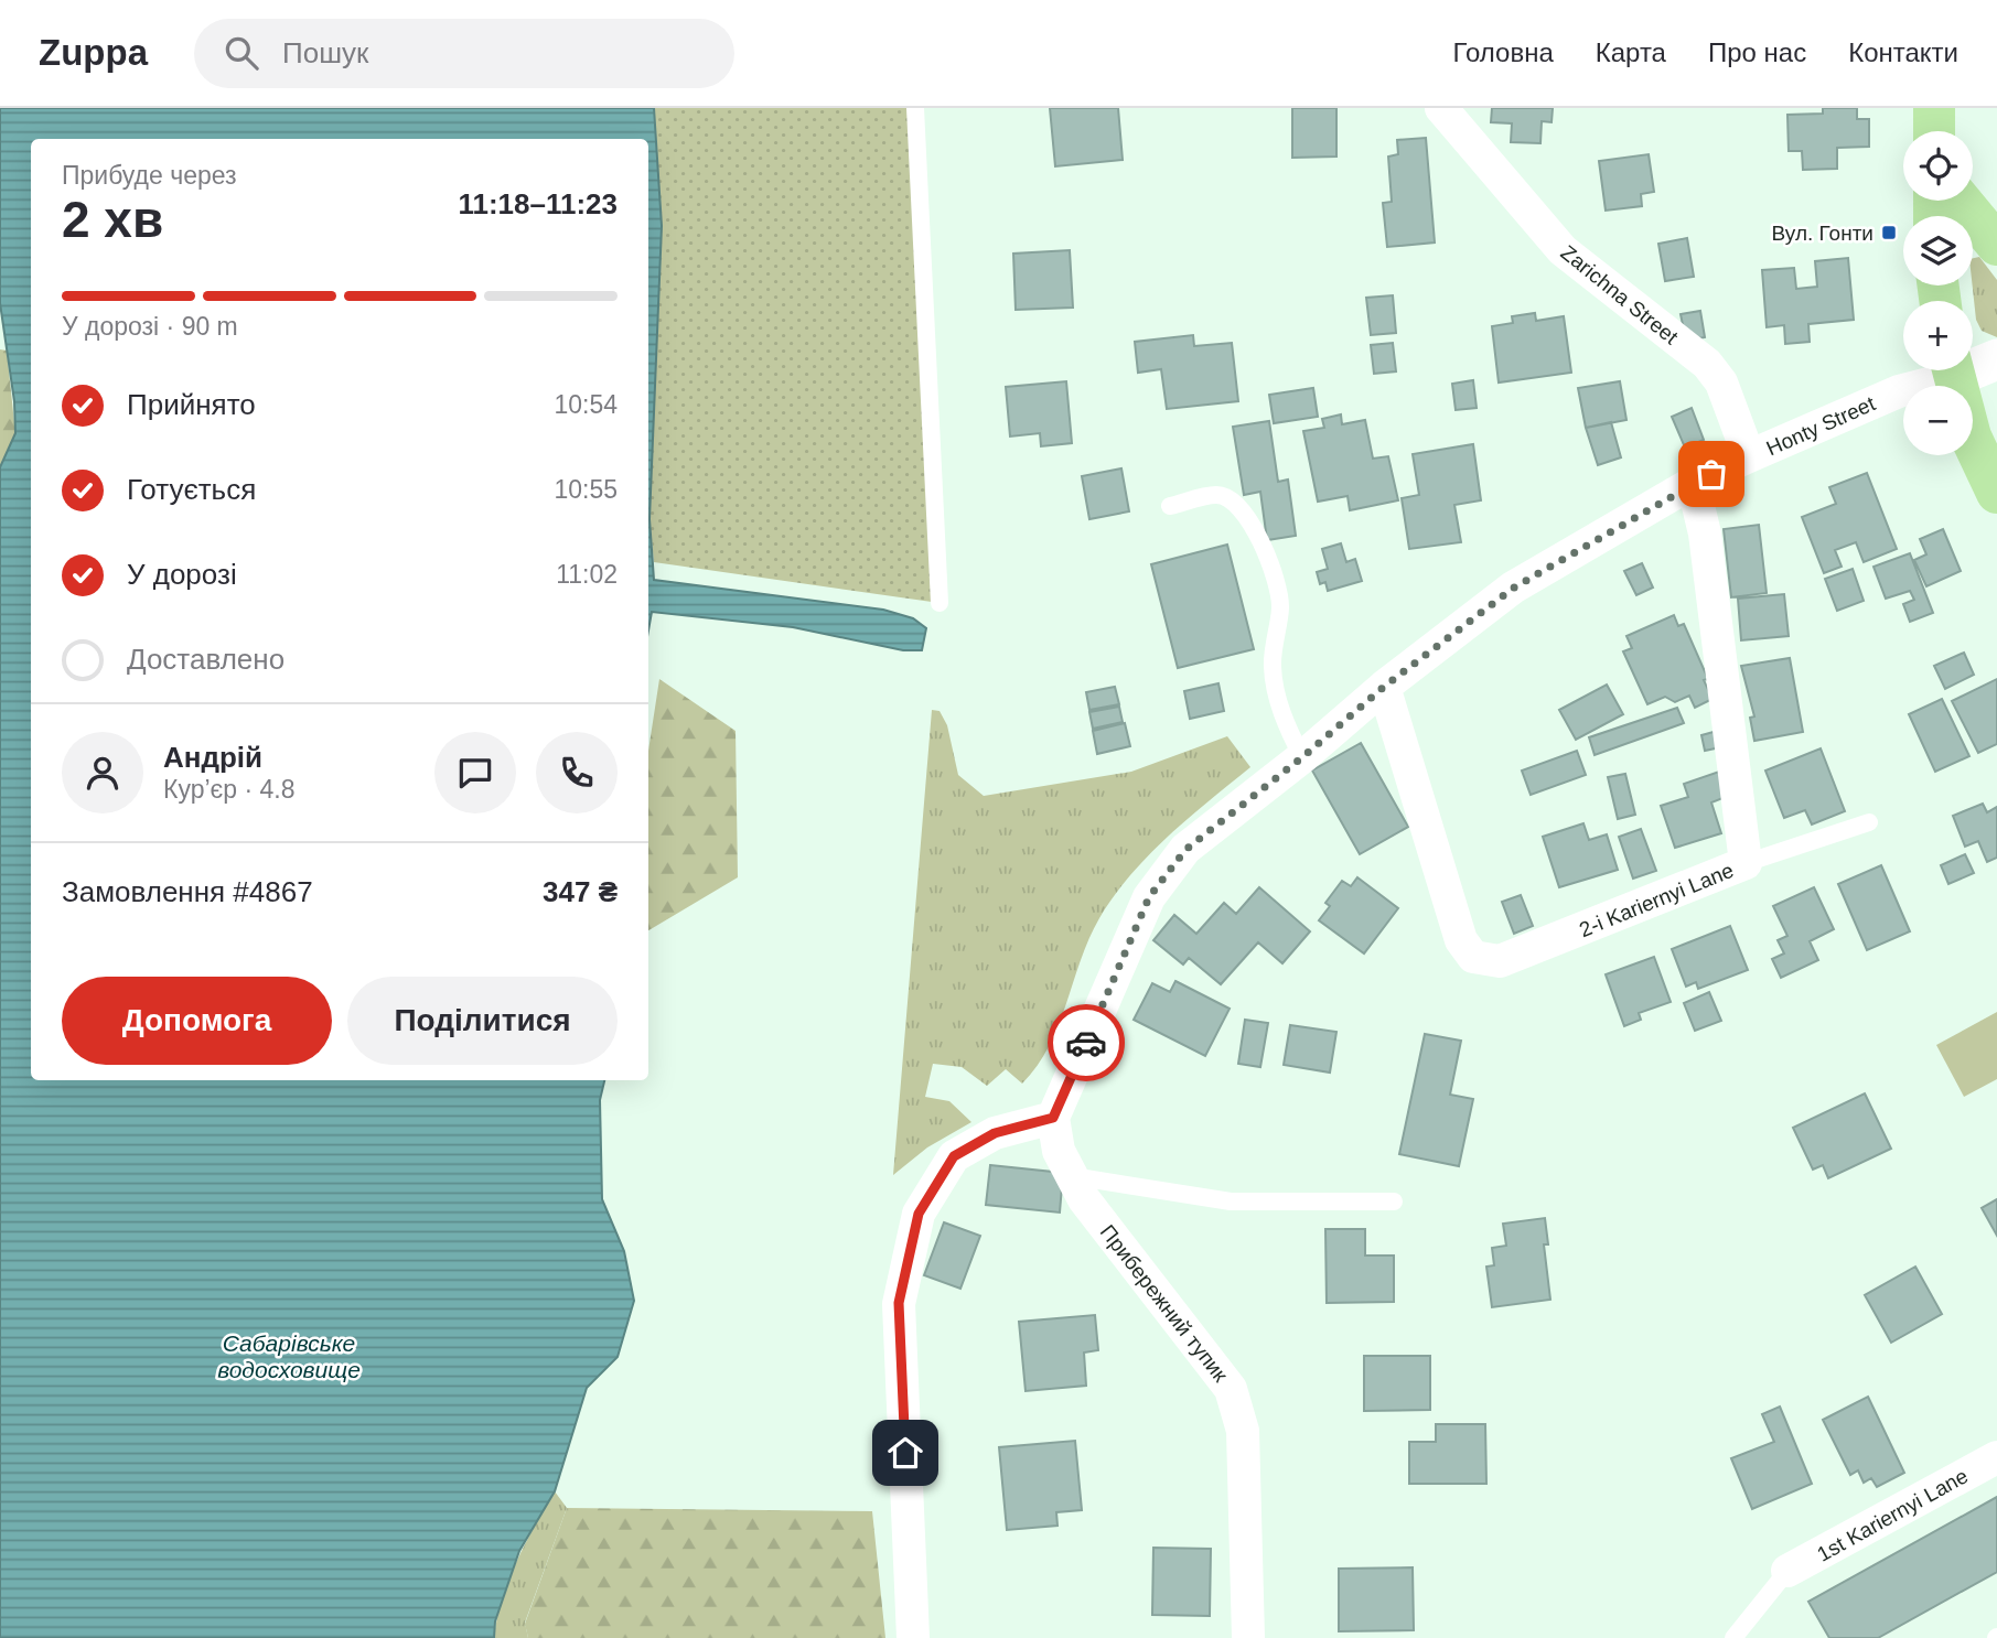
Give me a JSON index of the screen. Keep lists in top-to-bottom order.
{
  "streets": {
    "street": [
      "Zarichna Street",
      "Honty Street",
      "2-i Kariernyi Lane",
      "Прибережний тупик",
      "1st Kariernyi Lane"
    ]
  },
  "crossings": [
    ["Zarichna Street", "Honty Street"],
    ["Honty Street", "2-i Kariernyi Lane"],
    ["Honty Street", "Прибережний тупик"]
  ],
  "water": ["Сабарівське водосховище"],
  "places": {
    "transit": ["Вул. Гонти"]
  },
  "page": {
    "header": "Zuppa",
    "search": "Пошук",
    "nav": [
      "Головна",
      "Карта",
      "Про нас",
      "Контакти"
    ],
    "map_buttons": ["+", "−"],
    "heading": ["2 хв", "Прибуде через", "11:18–11:23"],
    "panel": [
      "Андрій",
      "Кур’єр · 4.8",
      "Замовлення #4867",
      "347 ₴"
    ],
    "bar": "У дорозі · 90 m",
    "list": [
      ["Прийнято", "10:54"],
      ["Готується", "10:55"],
      ["У дорозі", "11:02"],
      "Доставлено"
    ],
    "buttons": ["Допомога", "Поділитися"]
  }
}
